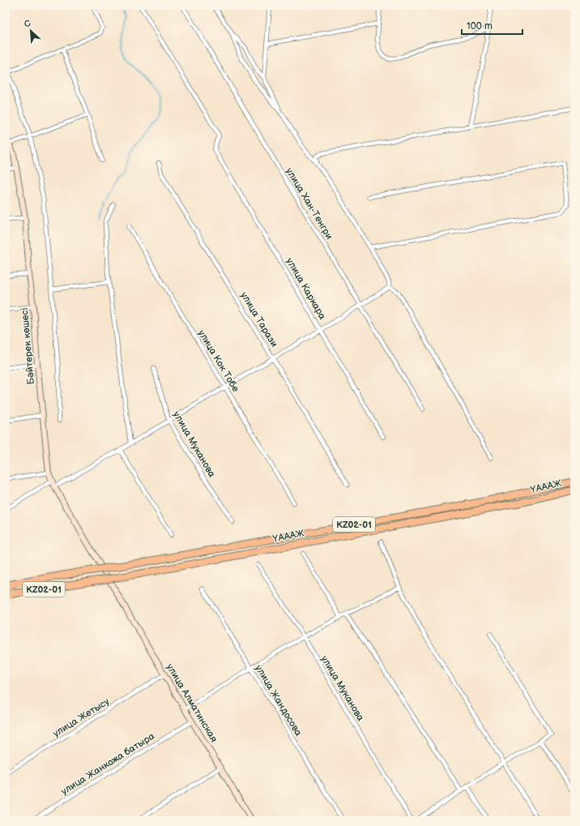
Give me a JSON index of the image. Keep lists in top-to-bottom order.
{
  "streets": {
    "highway": ["ҮАААЖ", "KZ02-01"],
    "street": [
      "улица Хан-Тенгри",
      "улица Каркара",
      "улица Тарази",
      "Бәйтерек көшесі",
      "улица Кок Тобе",
      "улица Муканова",
      "улица Жандосова",
      "улица Алматинская",
      "улица Жетысу",
      "улица Жанкожа батыра"
    ]
  },
  "crossings": [
    ["Бәйтерек көшесі", "улица Алматинская"],
    ["улица Алматинская", "улица Жетысу"],
    ["улица Алматинская", "улица Жанкожа батыра"]
  ],
  "scale_bar": "100 m",
  "north": "top left"
}
